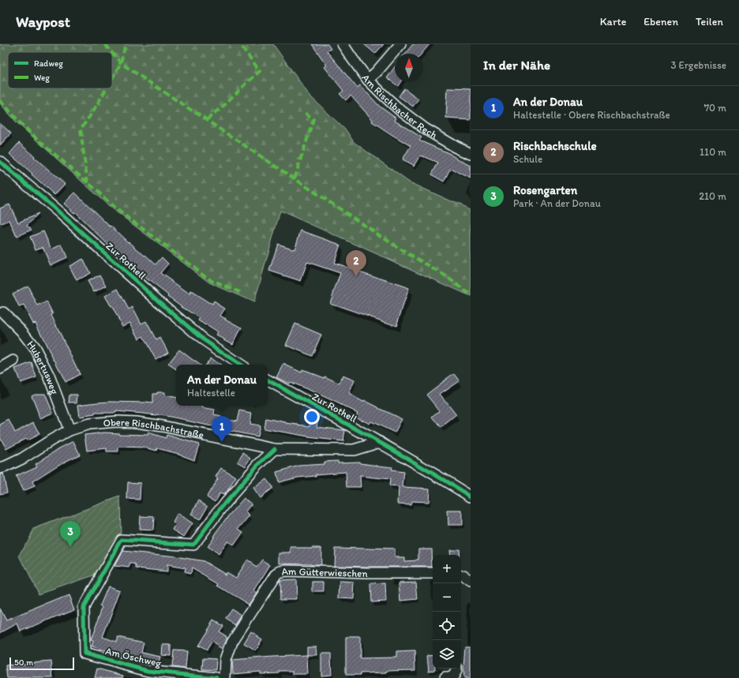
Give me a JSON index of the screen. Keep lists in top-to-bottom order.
{
  "streets": {
    "street": [
      "Am Rischbacher Rech",
      "Zur Rothell",
      "Hubertusweg",
      "Obere Rischbachstraße",
      "Am Gütterwieschen",
      "Am Öschweg"
    ]
  },
  "crossings": [
    ["Zur Rothell", "Obere Rischbachstraße"],
    ["Hubertusweg", "Obere Rischbachstraße"],
    ["Obere Rischbachstraße", "Am Öschweg"]
  ],
  "legend": ["Radweg", "Weg"],
  "scale_bar": "50 m",
  "north": "top",
  "page": {
    "header": "Waypost",
    "nav": ["Karte", "Ebenen", "Teilen"],
    "heading": ["In der Nähe", "3 Ergebnisse"],
    "list": [
      {
        "mark": "1",
        "name": "An der Donau",
        "note": "Haltestelle · Obere Rischbachstraße",
        "value": "70 m"
      },
      {
        "mark": "2",
        "name": "Rischbachschule",
        "note": "Schule",
        "value": "110 m"
      },
      {
        "mark": "3",
        "name": "Rosengarten",
        "note": "Park · An der Donau",
        "value": "210 m"
      }
    ],
    "pins": ["2", "1", "3"],
    "popup": ["An der Donau", "Haltestelle"],
    "map_buttons": ["+", "−"],
    "scale": "50 m"
  }
}
